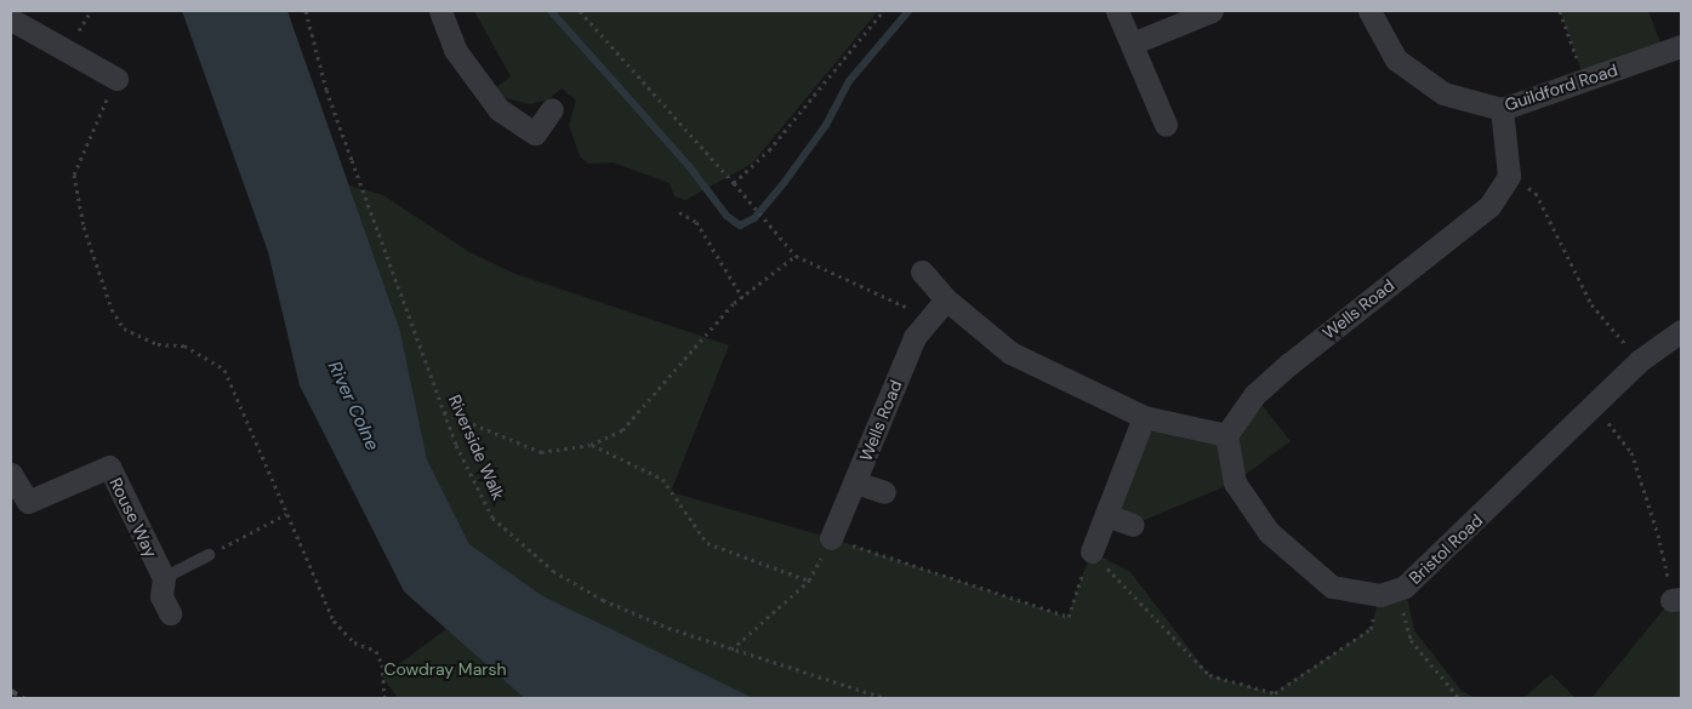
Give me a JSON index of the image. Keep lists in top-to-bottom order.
{
  "streets": {
    "street": [
      "Guildford Road",
      "Wells Road",
      "Rouse Way",
      "Bristol Road"
    ],
    "path": ["Riverside Walk"]
  },
  "water": ["River Colne"],
  "parks": ["Cowdray Marsh"]
}
